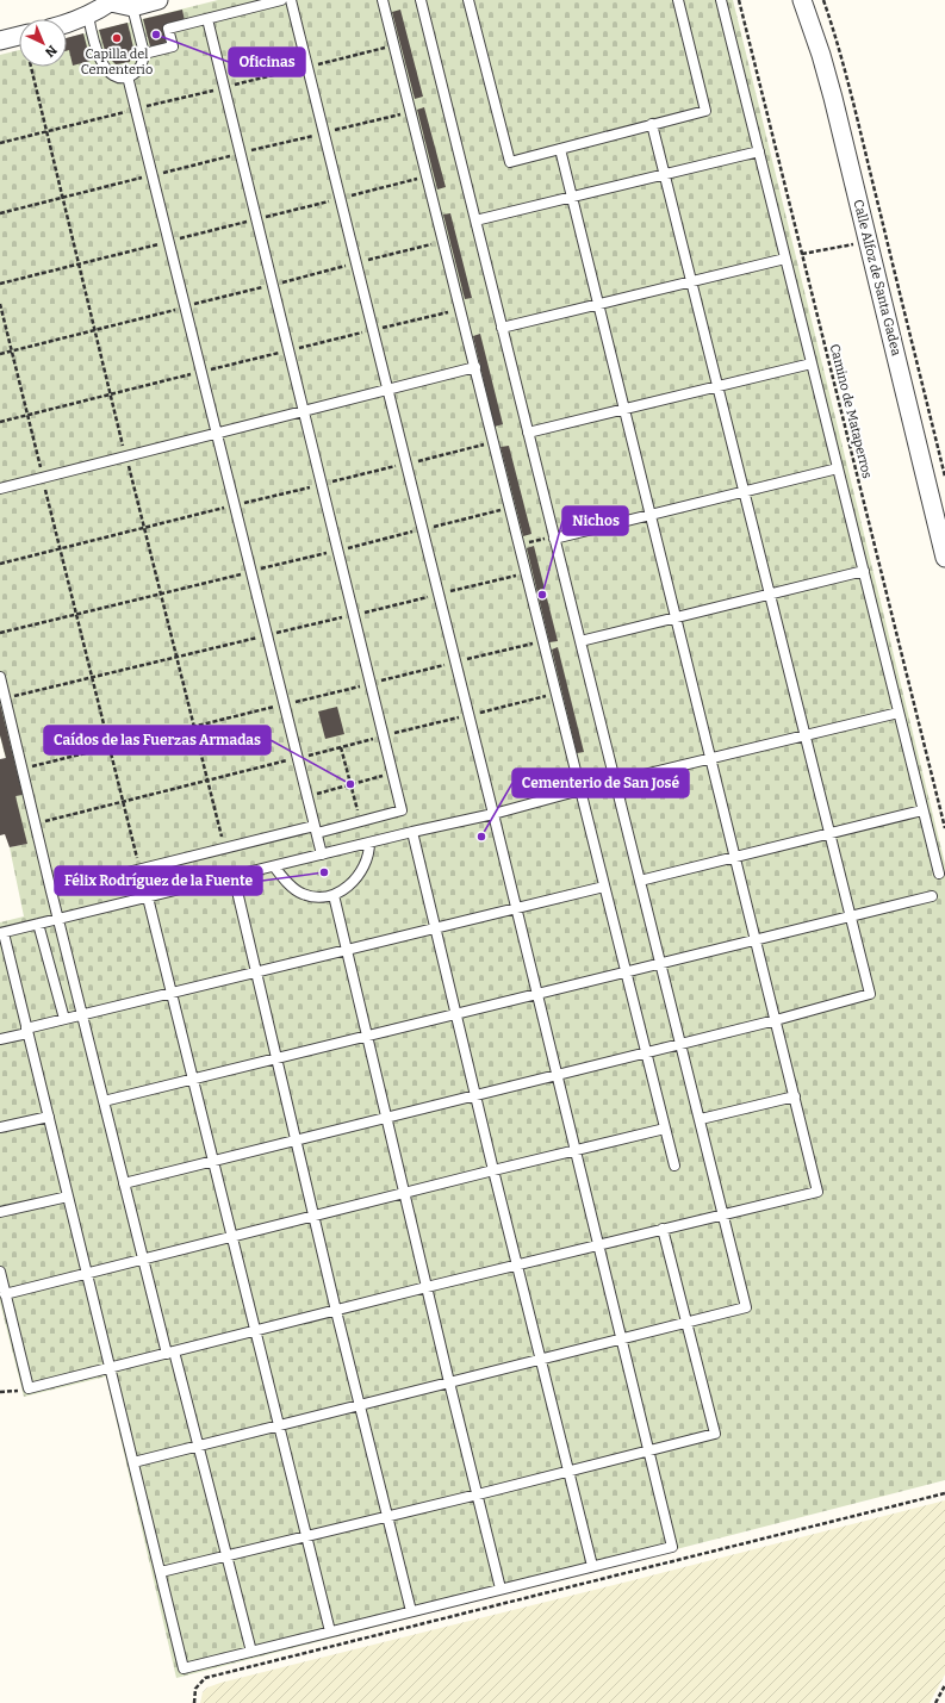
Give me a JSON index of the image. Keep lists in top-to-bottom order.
{
  "streets": {
    "street": ["Calle Alfoz de Santa Gadea"],
    "path": ["Camino de Mataperros"]
  },
  "places": [
    "Oficinas",
    "Capilla del Cementerio",
    "Nichos",
    "Caídos de las Fuerzas Armadas",
    "Cementerio de San José",
    "Félix Rodríguez de la Fuente"
  ],
  "north": "bottom right"
}
